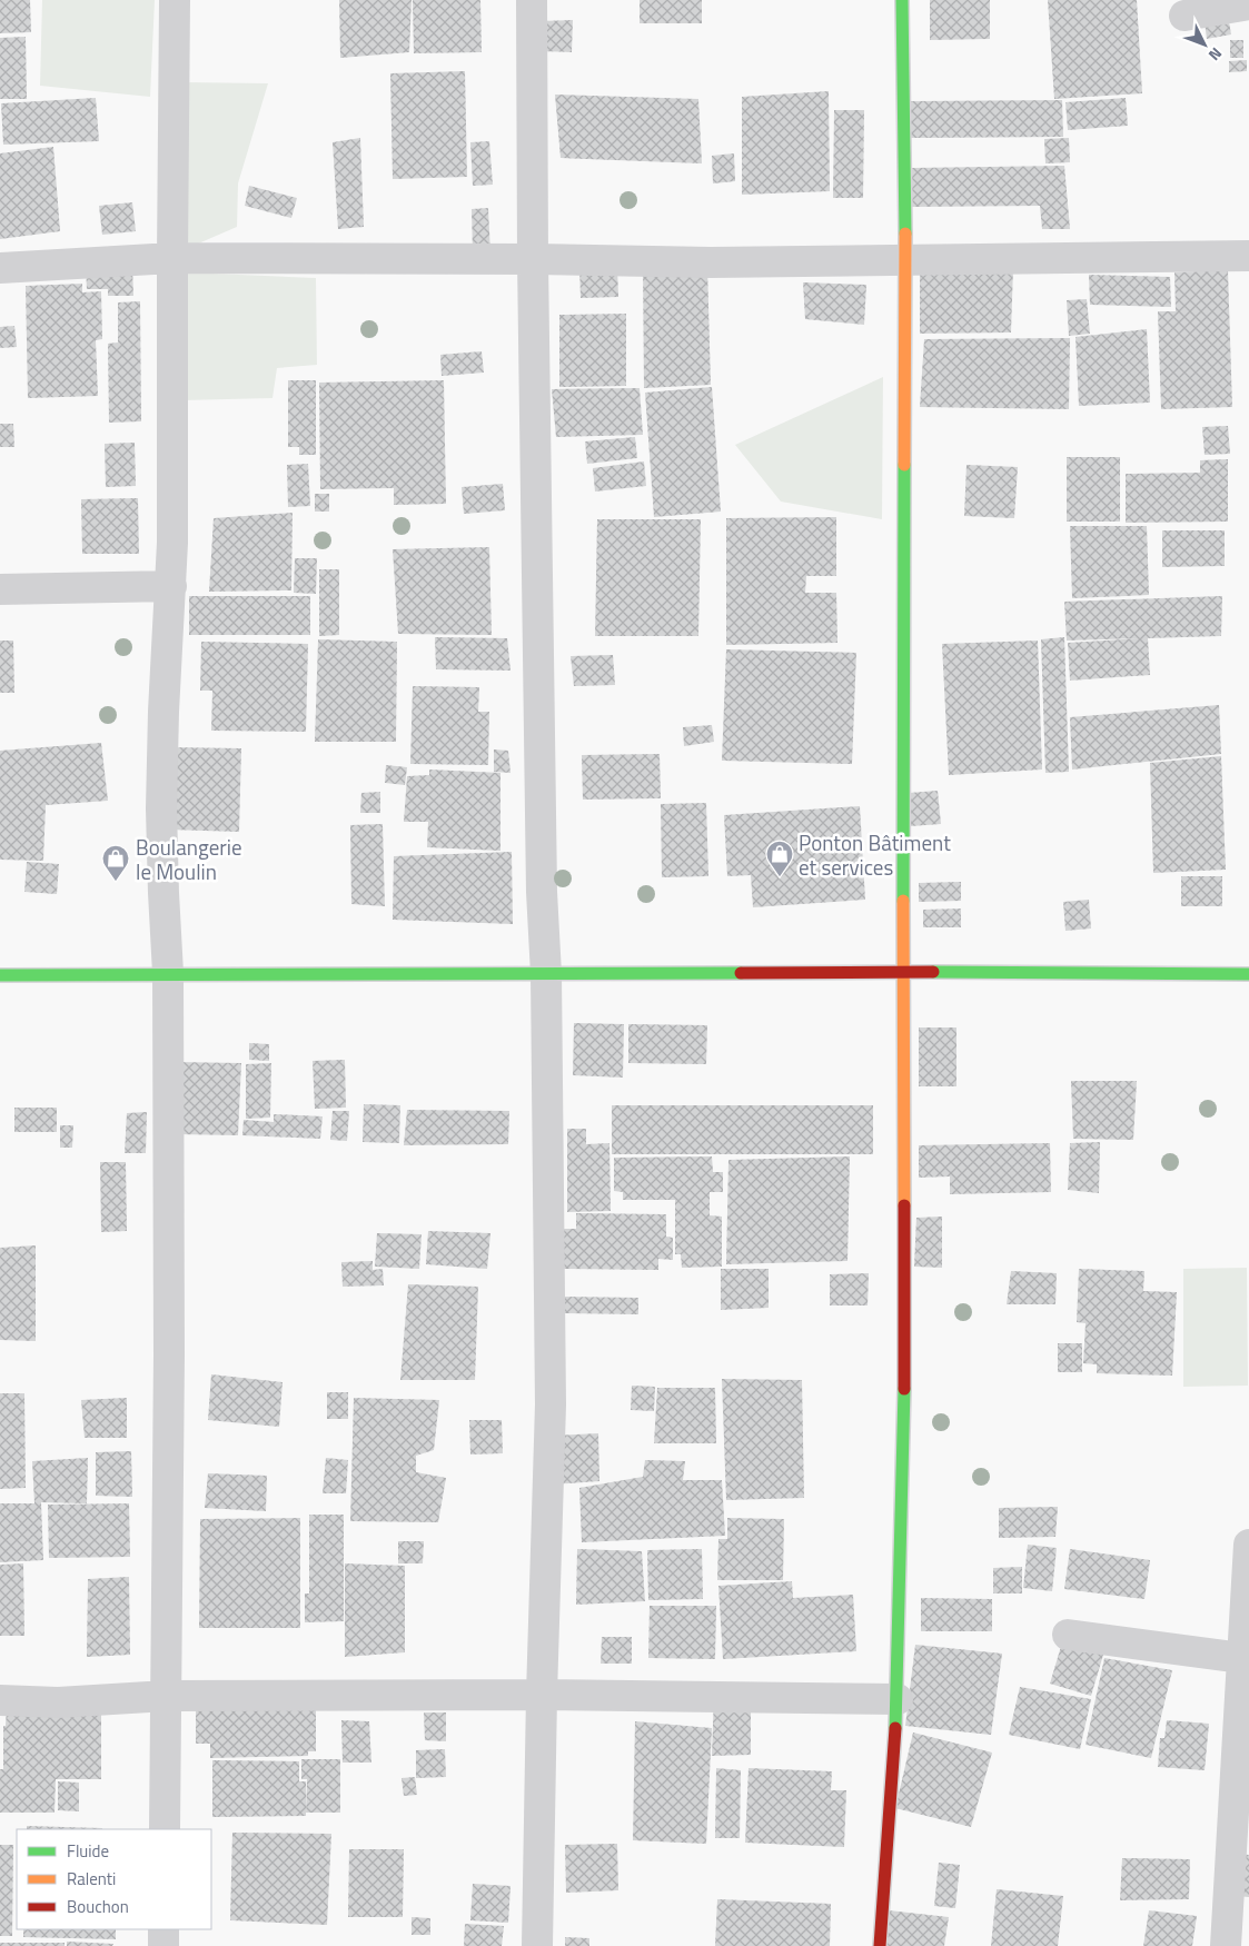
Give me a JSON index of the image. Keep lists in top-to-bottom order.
{
  "places": {
    "shop": ["Ponton Bâtiment et services", "Boulangerie le Moulin"]
  },
  "legend": ["Fluide", "Ralenti", "Bouchon"],
  "north": "bottom right"
}
